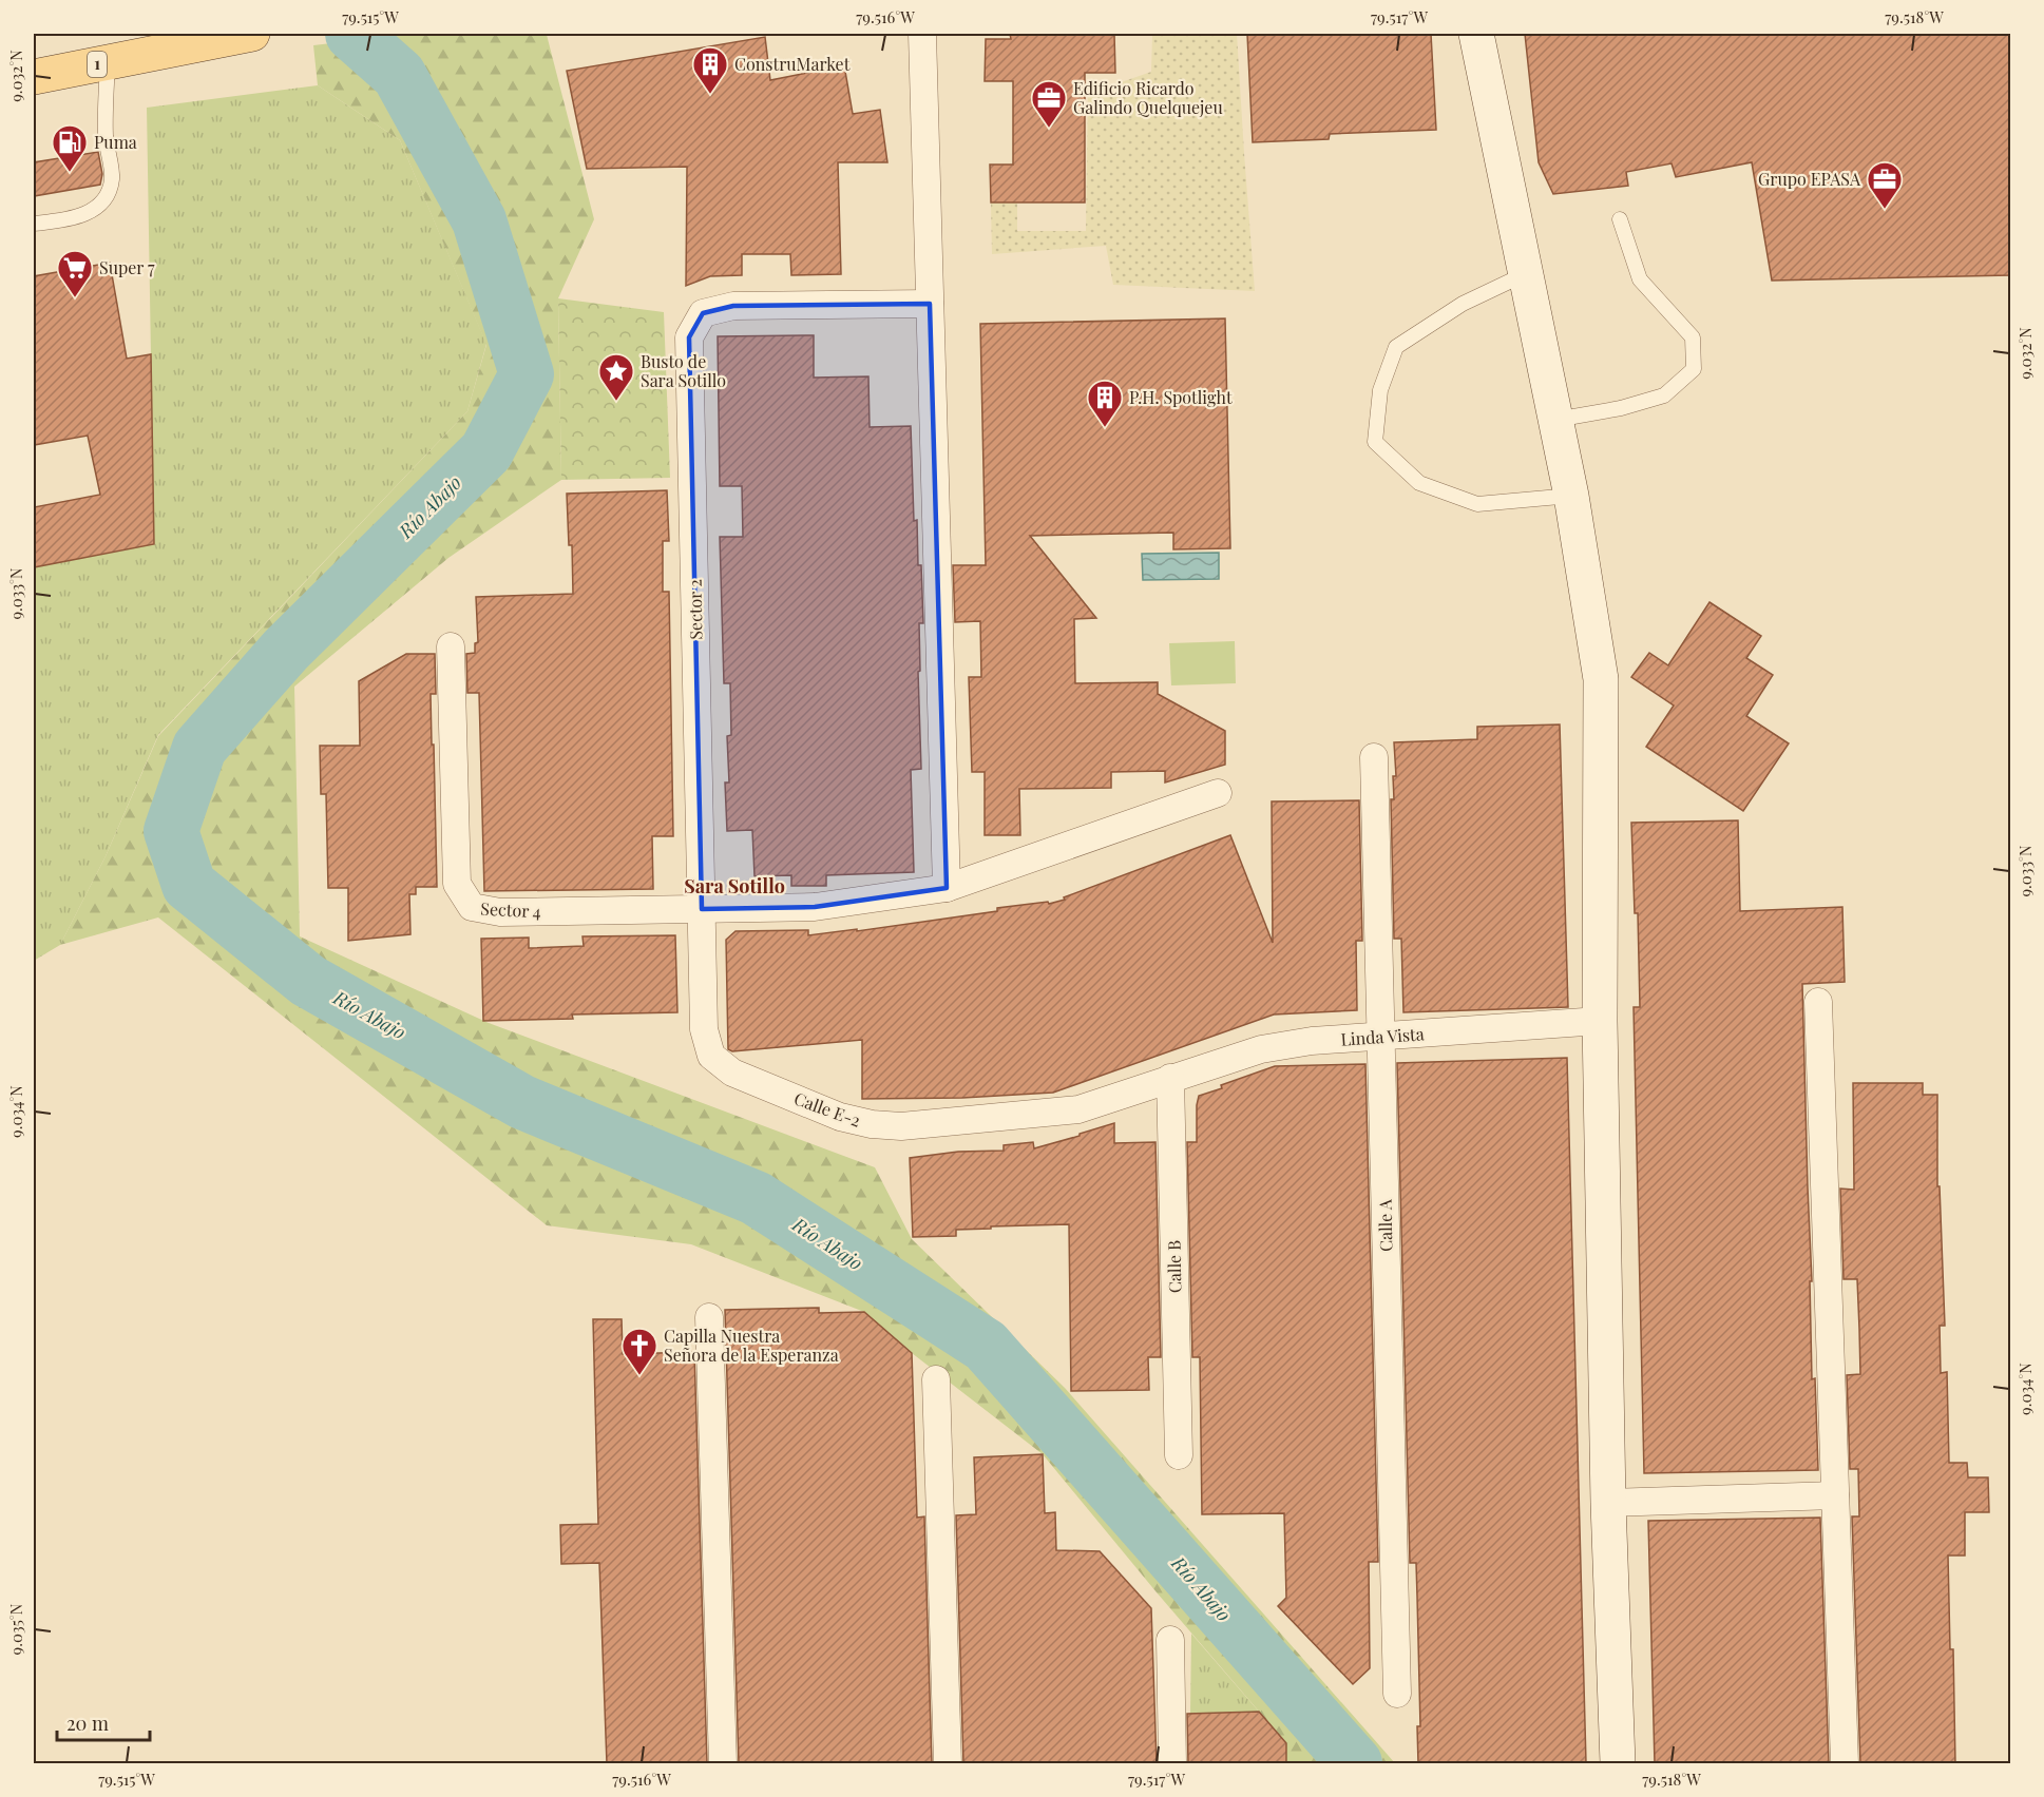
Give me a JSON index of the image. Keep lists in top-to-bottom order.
{
  "streets": {
    "main road": ["1"],
    "street": [
      "Sector 2",
      "Sector 4",
      "Linda Vista",
      "Calle E-2",
      "Calle A",
      "Calle B"
    ]
  },
  "crossings": [
    ["Sector 2", "Sector 4"],
    ["Sector 2", "Calle E-2"],
    ["Sector 4", "Calle E-2"],
    ["Linda Vista", "Calle E-2"],
    ["Linda Vista", "Calle A"],
    ["Linda Vista", "Calle B"],
    ["Calle E-2", "Calle B"]
  ],
  "districts": ["Sara Sotillo"],
  "water": ["Río Abajo"],
  "places": {
    "building": ["ConstruMarket", "P.H. Spotlight"],
    "office": ["Edificio Ricardo Galindo Quelquejeu", "Grupo EPASA"],
    "fuel station": ["Puma"],
    "supermarket": ["Super 7"],
    "place": ["Busto de Sara Sotillo"],
    "church": ["Capilla Nuestra Señora de la Esperanza"]
  },
  "scale_bar": "20 m",
  "coordinates": [
    "79.515°W",
    "79.516°W",
    "79.517°W",
    "79.518°W",
    "9.032°N",
    "9.033°N",
    "9.034°N",
    "9.035°N"
  ]
}
